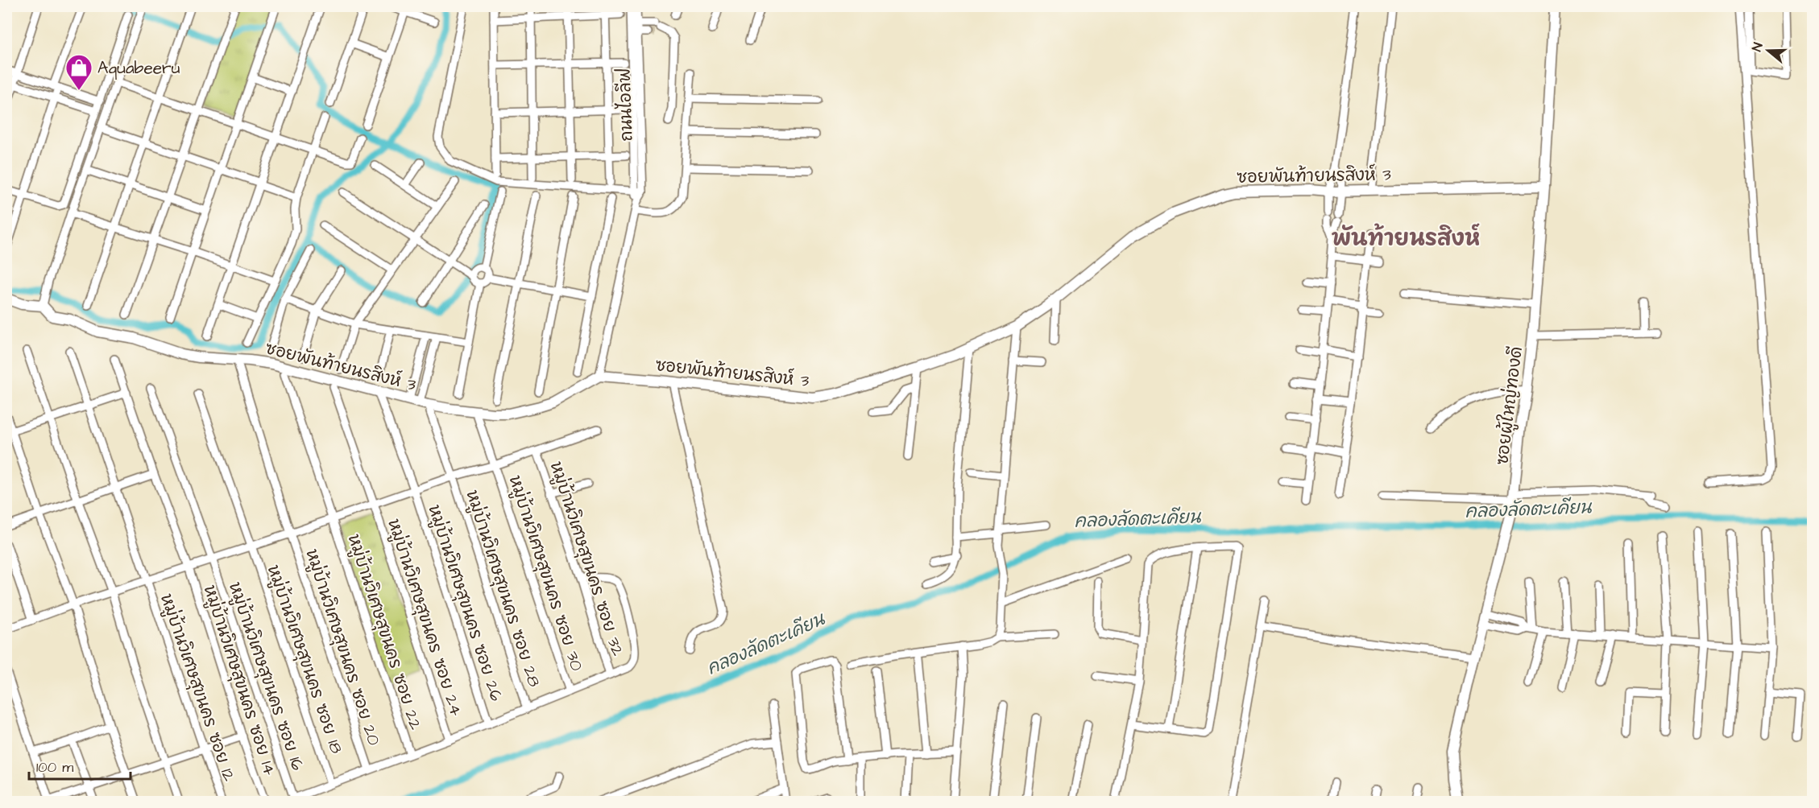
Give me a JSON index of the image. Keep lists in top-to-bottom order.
{
  "streets": {
    "street": [
      "ถนนไอลีฟ",
      "ซอยพันท้ายนรสิงห์ 3",
      "ซอยผู้ใหญ่ทองดี",
      "หมู่บ้านวิเศษสุขนคร ซอย 32",
      "หมู่บ้านวิเศษสุขนคร ซอย 30",
      "หมู่บ้านวิเศษสุขนคร ซอย 28",
      "หมู่บ้านวิเศษสุขนคร ซอย 26",
      "หมู่บ้านวิเศษสุขนคร ซอย 24",
      "หมู่บ้านวิเศษสุขนคร ซอย 22",
      "หมู่บ้านวิเศษสุขนคร ซอย 20",
      "หมู่บ้านวิเศษสุขนคร ซอย 18",
      "หมู่บ้านวิเศษสุขนคร ซอย 16",
      "หมู่บ้านวิเศษสุขนคร ซอย 14",
      "หมู่บ้านวิเศษสุขนคร ซอย 12"
    ]
  },
  "crossings": [
    ["ถนนไอลีฟ", "ซอยพันท้ายนรสิงห์ 3"],
    ["ซอยพันท้ายนรสิงห์ 3", "ซอยผู้ใหญ่ทองดี"]
  ],
  "districts": ["พันท้ายนรสิงห์"],
  "water": ["คลองลัดตะเคียน"],
  "places": {
    "shop": ["Aquabeeru"]
  },
  "scale_bar": "100 m",
  "north": "left"
}
